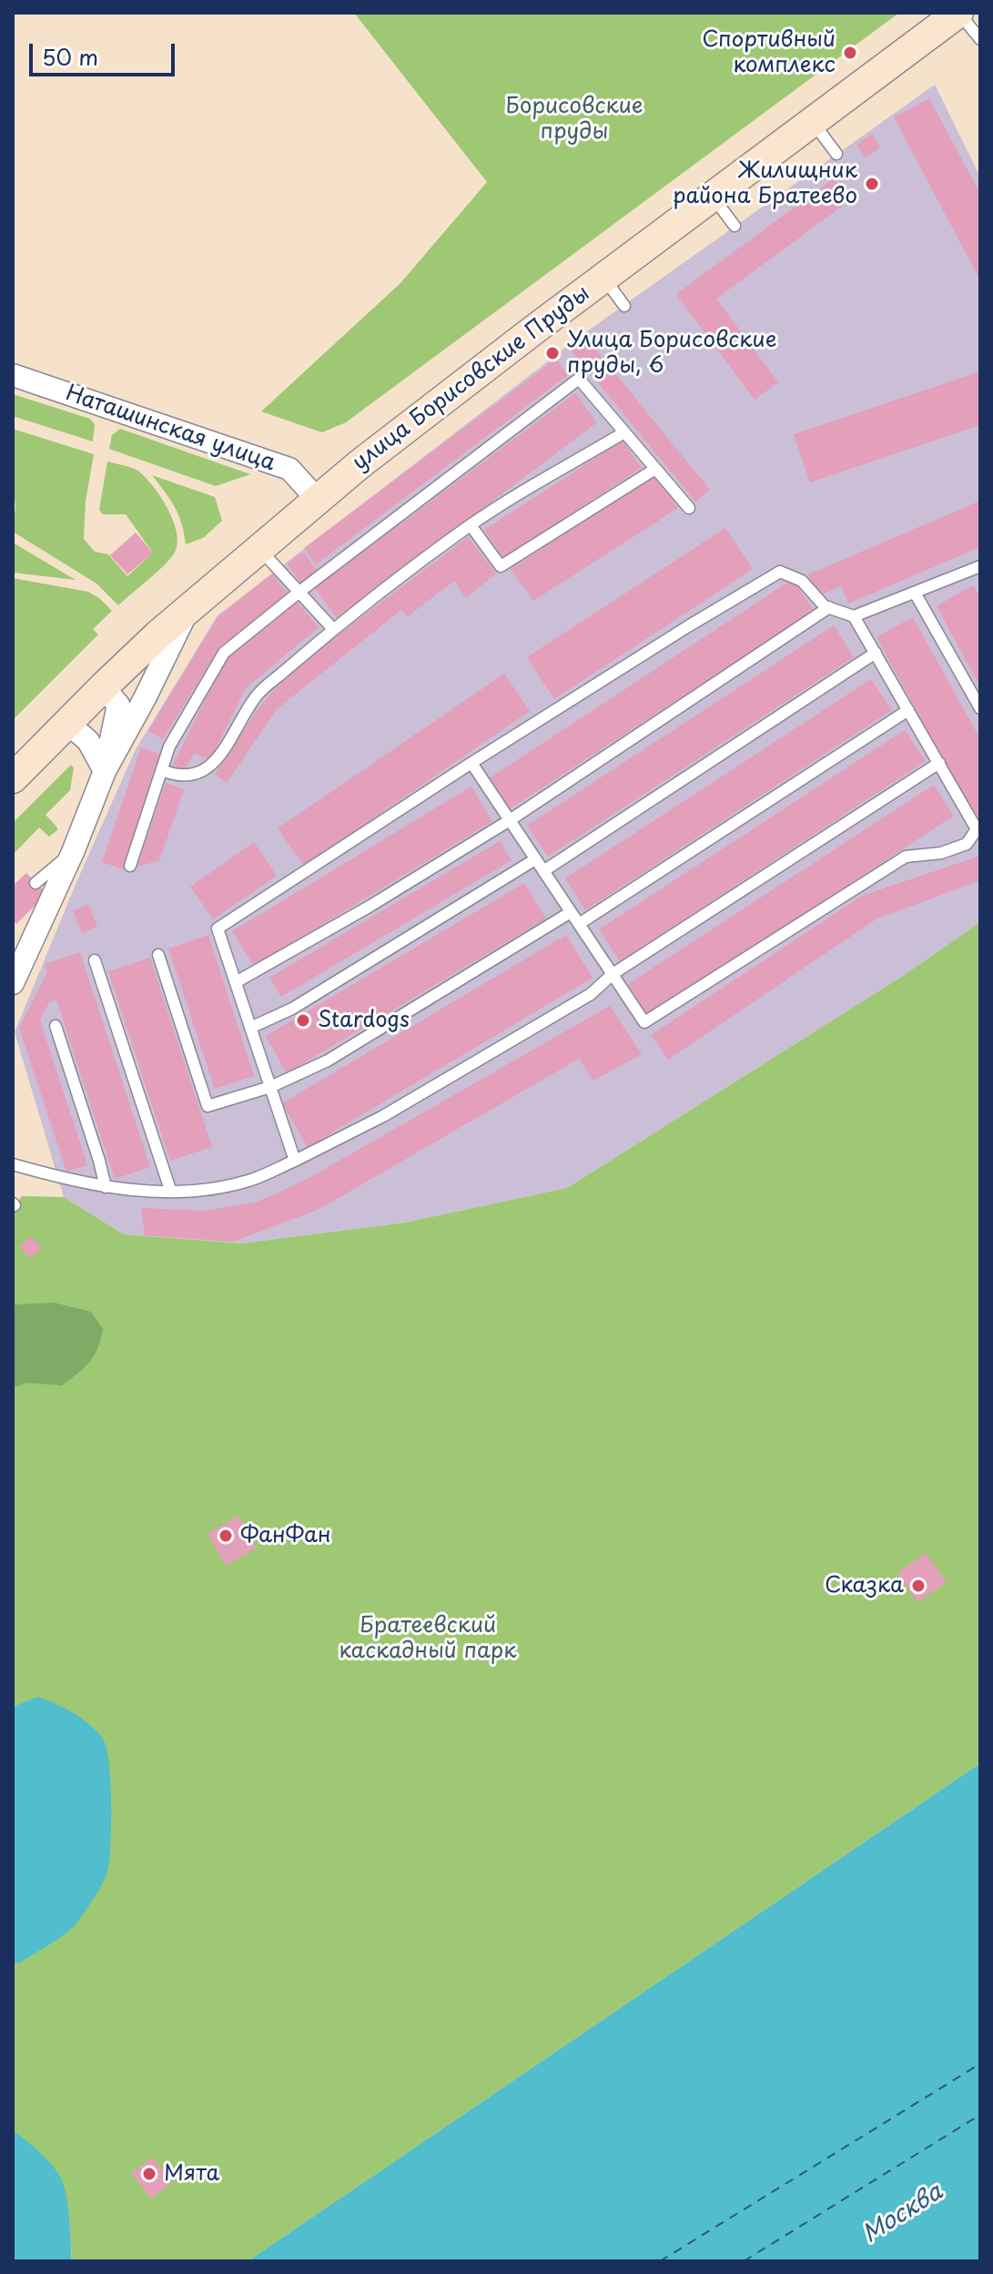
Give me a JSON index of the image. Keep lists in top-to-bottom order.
{
  "streets": {
    "main road": ["улица Борисовские Пруды"],
    "street": ["Наташинская улица"]
  },
  "crossings": [
    ["улица Борисовские Пруды", "Наташинская улица"]
  ],
  "water": ["Москва"],
  "parks": ["Борисовские пруды", "Братеевский каскадный парк"],
  "places": [
    "Спортивный комплекс",
    "Жилищник района Братеево",
    "Улица Борисовские пруды, 6",
    "Stardogs",
    "ФанФан",
    "Сказка",
    "Мята"
  ],
  "scale_bar": "50 m"
}
